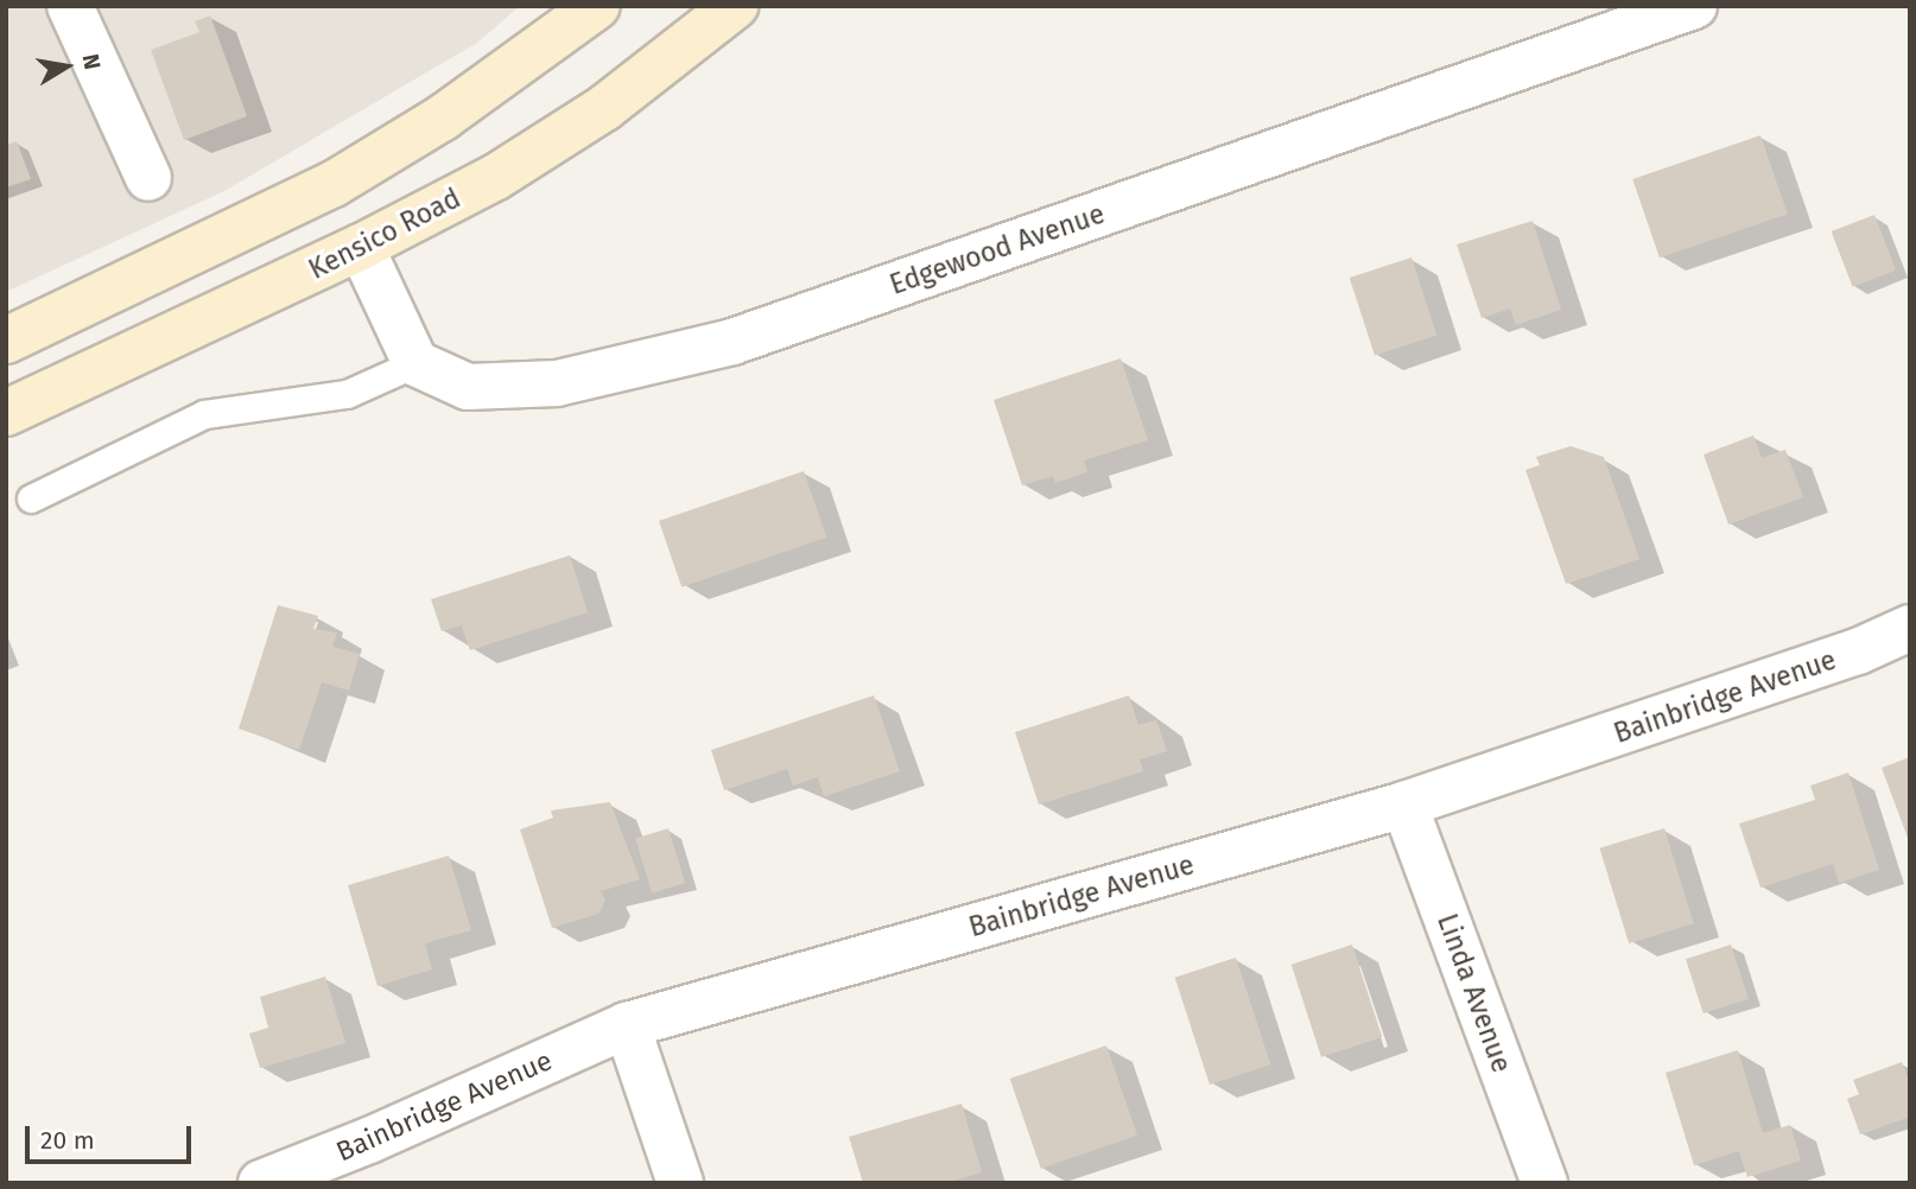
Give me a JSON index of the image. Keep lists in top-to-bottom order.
{
  "streets": {
    "street": [
      "Kensico Road",
      "Edgewood Avenue",
      "Bainbridge Avenue",
      "Linda Avenue"
    ]
  },
  "crossings": [
    ["Bainbridge Avenue", "Linda Avenue"]
  ],
  "scale_bar": "20 m",
  "north": "right"
}
